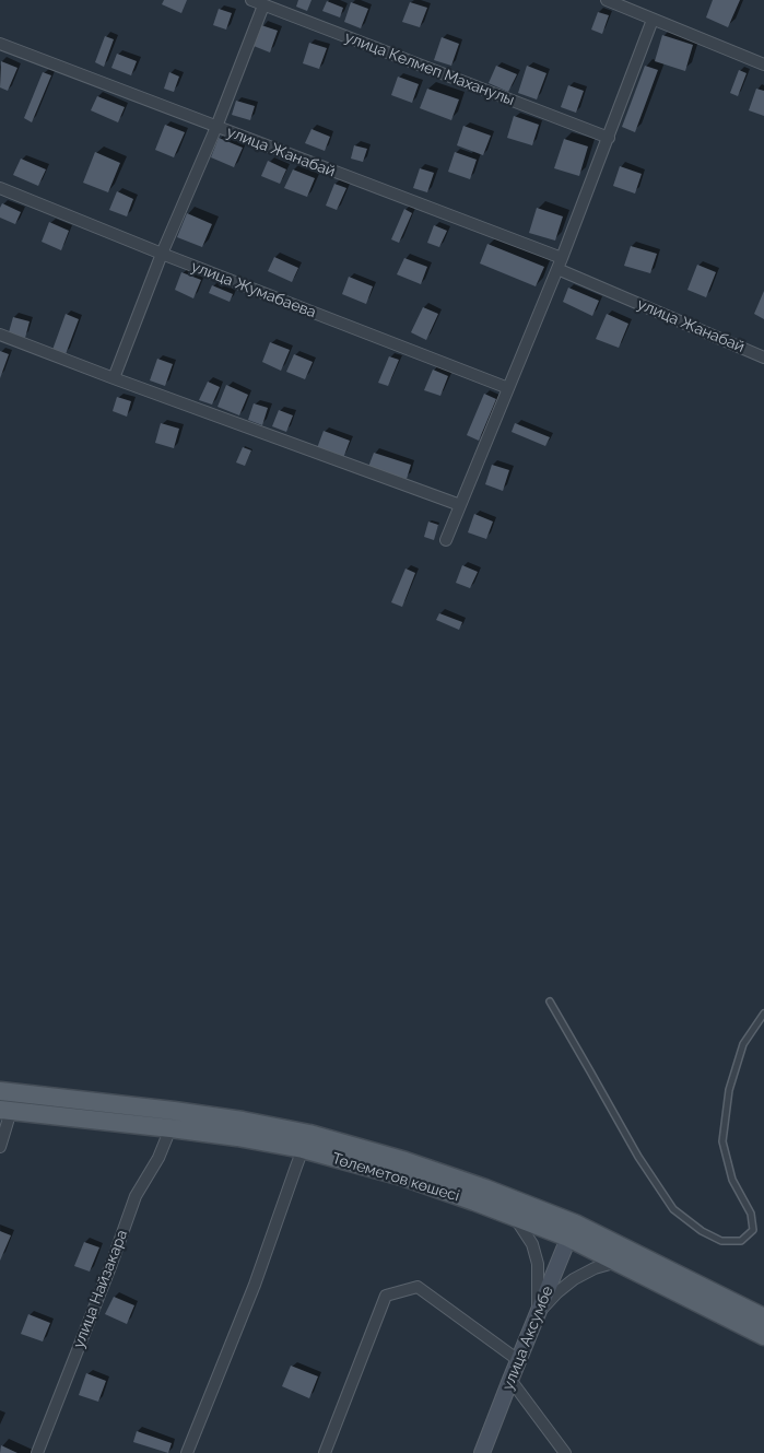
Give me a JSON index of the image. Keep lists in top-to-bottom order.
{
  "streets": {
    "main road": ["Төлеметов көшесі", "улица Аксумбе"],
    "street": [
      "улица Келмеп Маханулы",
      "улица Жанабай",
      "улица Жумабаева",
      "улица Найзакара"
    ]
  },
  "crossings": [
    ["Төлеметов көшесі", "улица Найзакара"],
    ["Төлеметов көшесі", "улица Аксумбе"]
  ]
}
